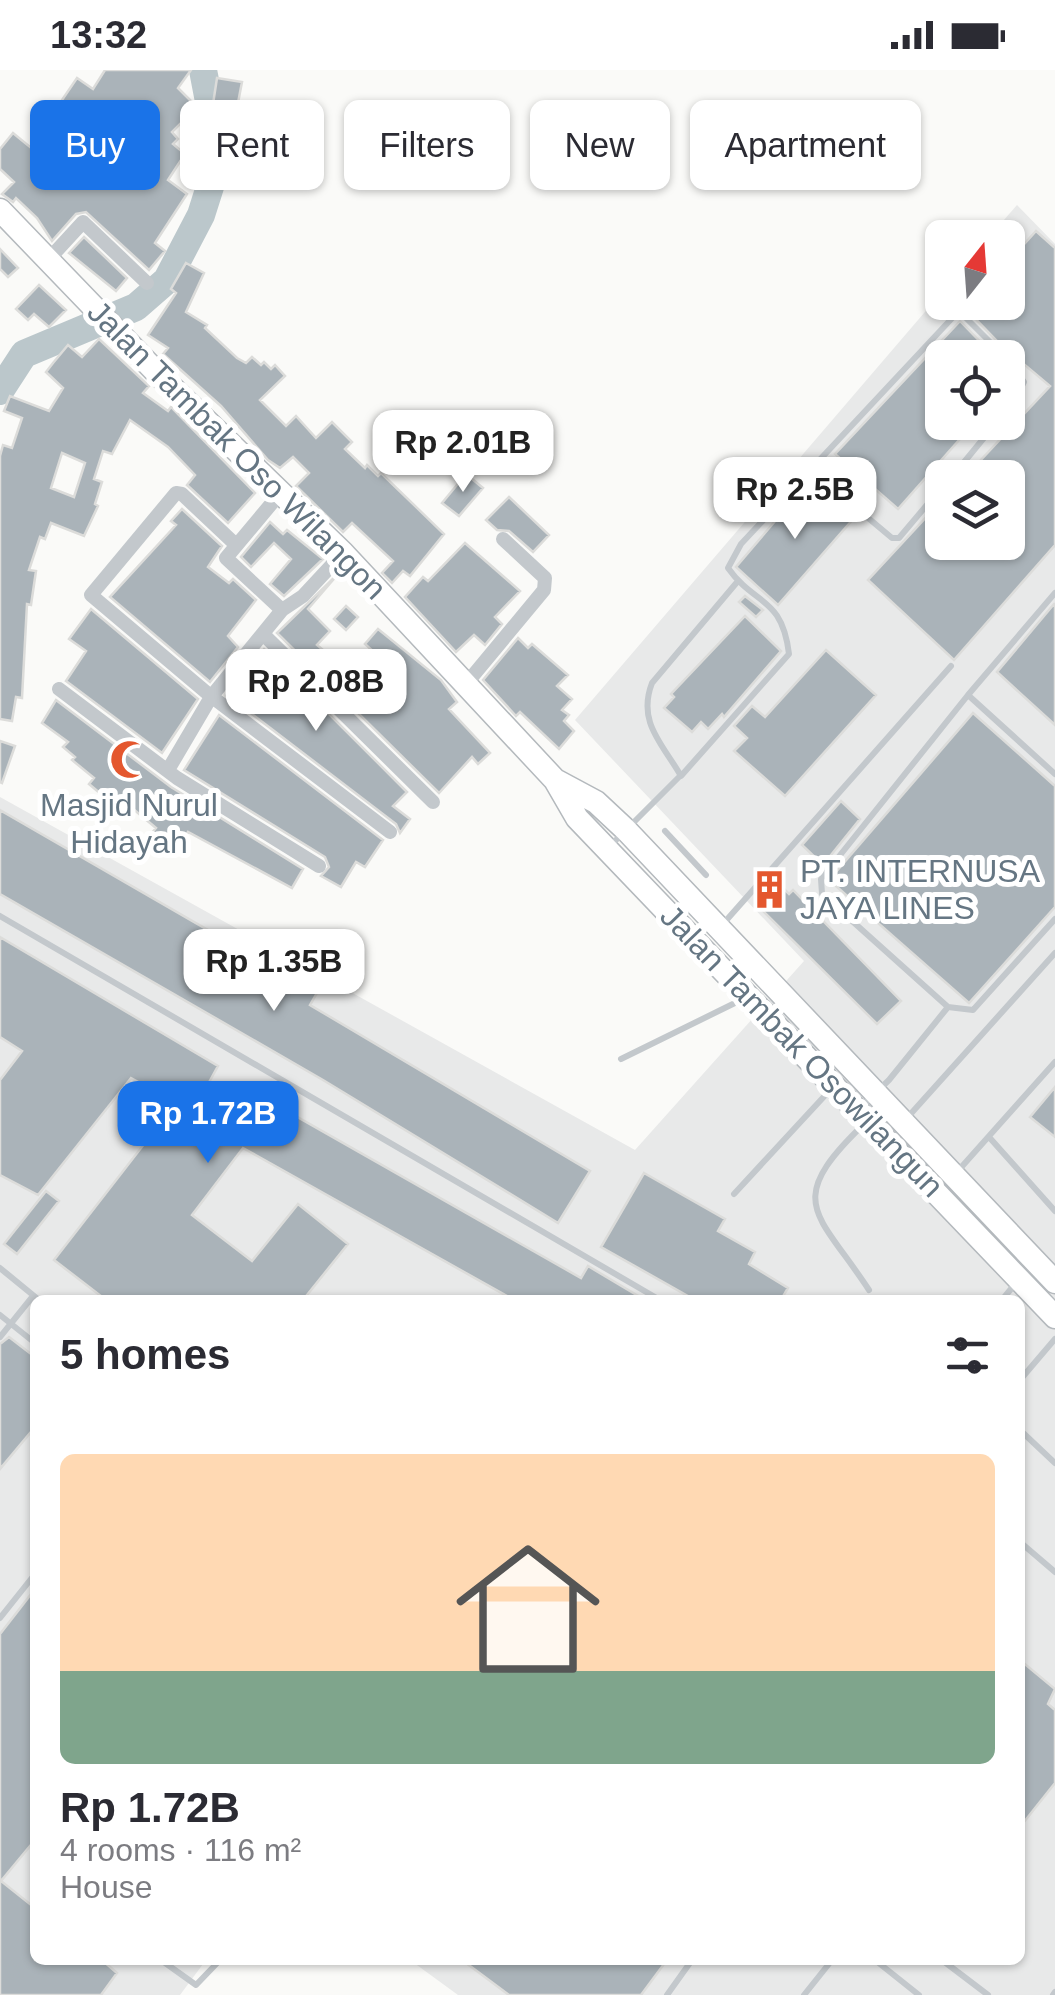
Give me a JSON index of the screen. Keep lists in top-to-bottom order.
{
  "streets": {
    "highway": ["Jalan Tambak Oso Wilangon", "Jalan Tambak Osowilangun"]
  },
  "crossings": [
    ["Jalan Tambak Oso Wilangon", "Jalan Tambak Osowilangun"]
  ],
  "places": {
    "mosque": ["Masjid Nurul Hidayah"],
    "building": ["PT. INTERNUSA JAYA LINES"]
  },
  "north": "top",
  "page": {
    "status": "13:32",
    "chip": [
      "Buy",
      "Rent",
      "Filters",
      "New",
      "Apartment"
    ],
    "price": [
      "Rp 2.01B",
      "Rp 2.5B",
      "Rp 2.08B",
      "Rp 1.35B",
      "Rp 1.72B"
    ],
    "heading": "5 homes",
    "list": [
      {
        "name": "Rp 1.72B",
        "note": "4 rooms · 116 m² · House"
      }
    ]
  }
}
